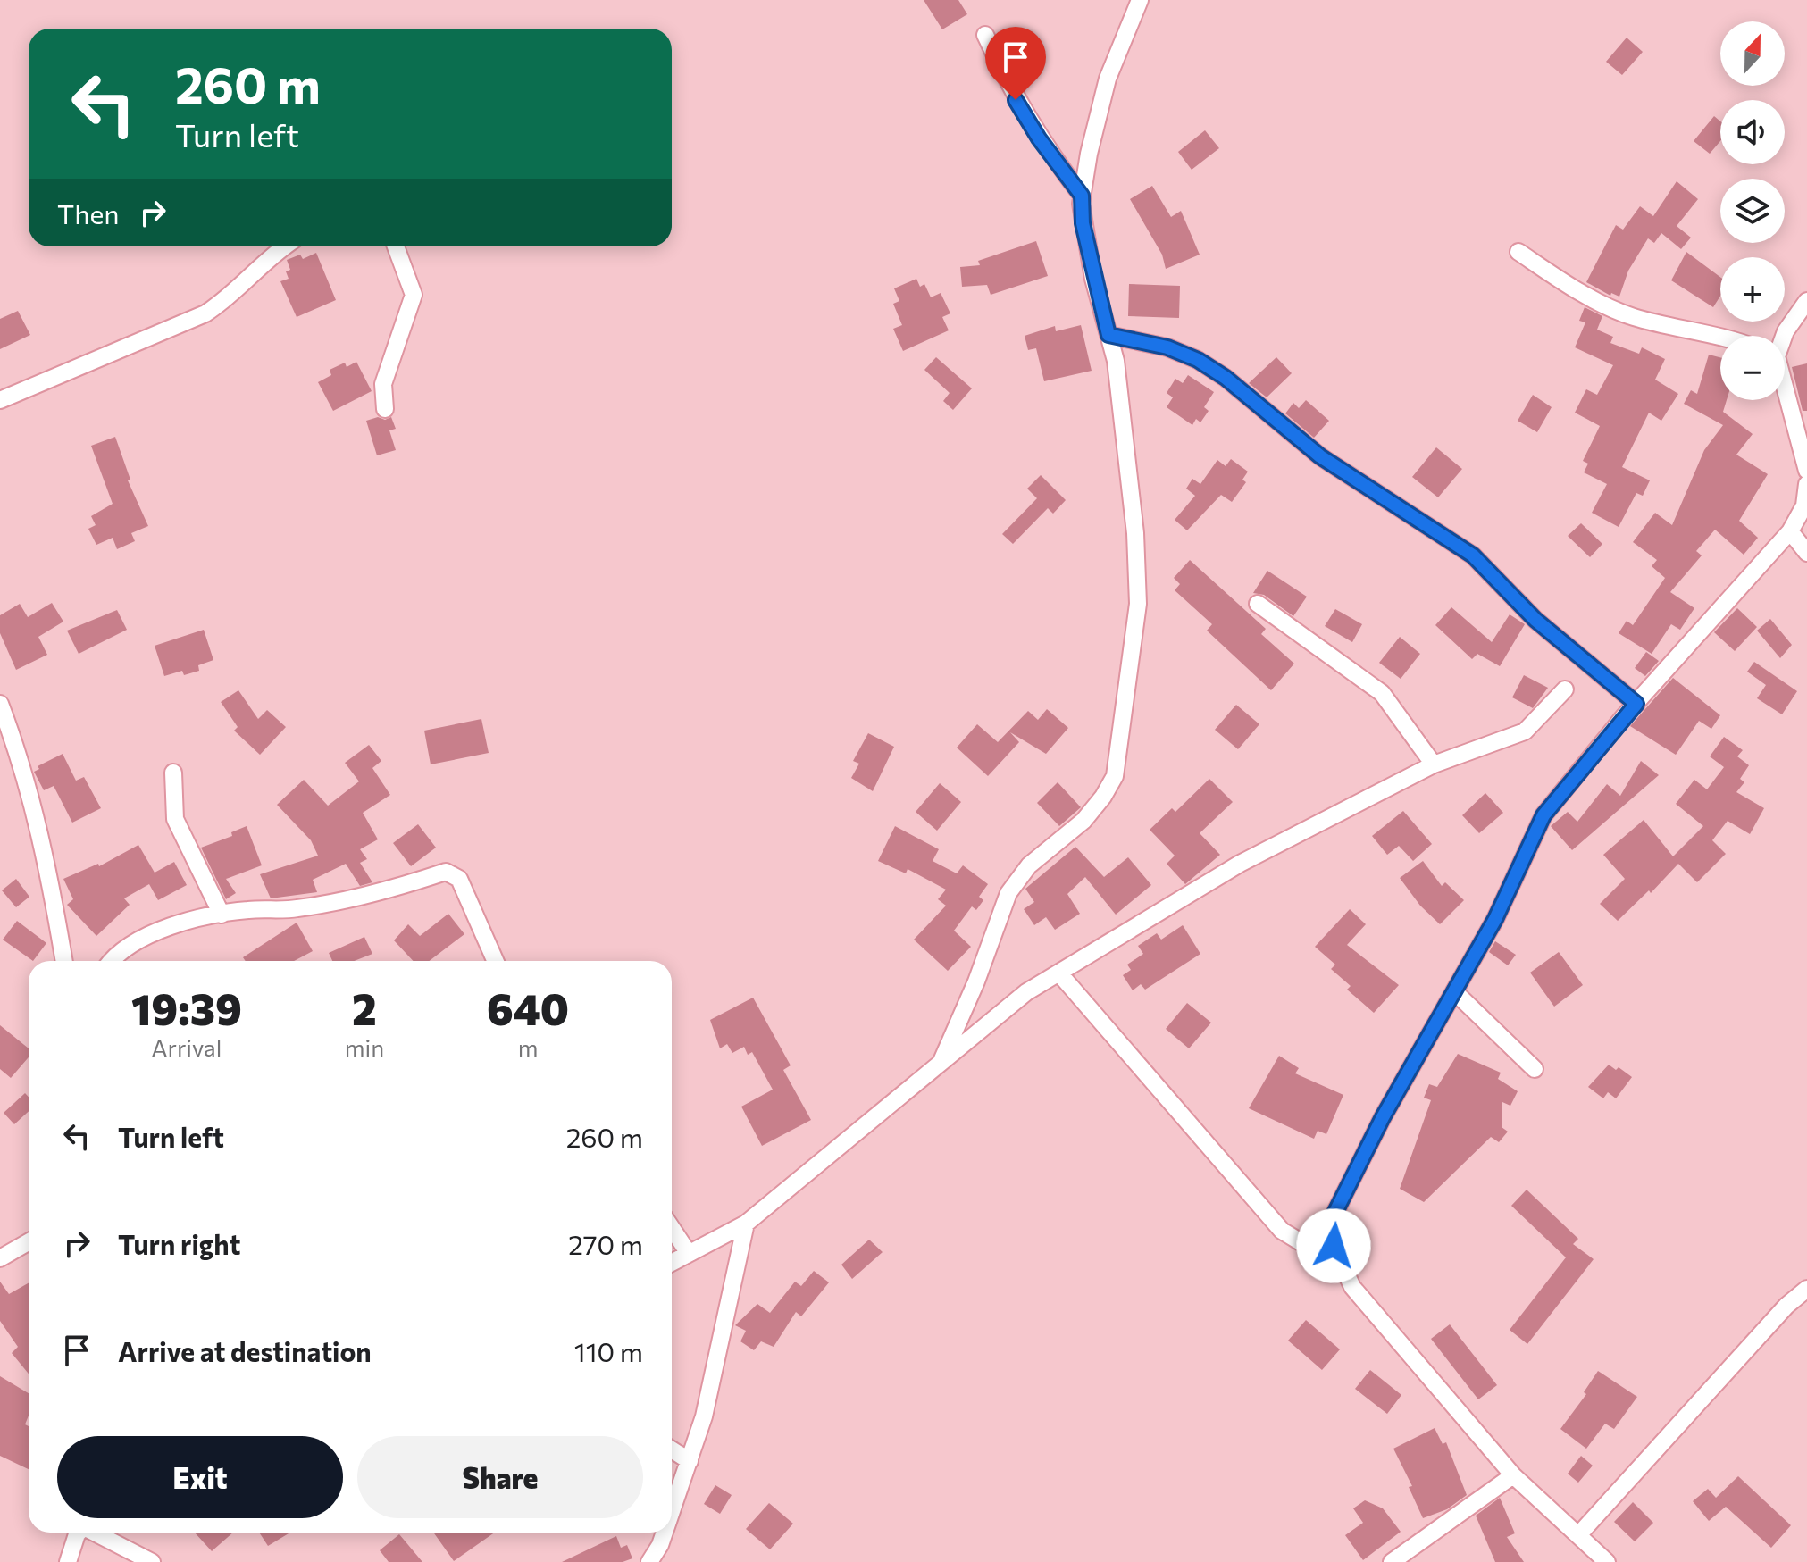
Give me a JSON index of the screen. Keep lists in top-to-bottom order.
{
  "north": "top",
  "page": {
    "map_buttons": ["+", "−"],
    "turn": ["260 m", "Turn left"],
    "then": "Then",
    "eta": [
      "19:39",
      "Arrival",
      "2",
      "min",
      "640",
      "m"
    ],
    "list": [
      {
        "name": "Turn left",
        "value": "260 m"
      },
      {
        "name": "Turn right",
        "value": "270 m"
      },
      {
        "name": "Arrive at destination",
        "value": "110 m"
      }
    ],
    "buttons": ["Exit", "Share"]
  }
}
